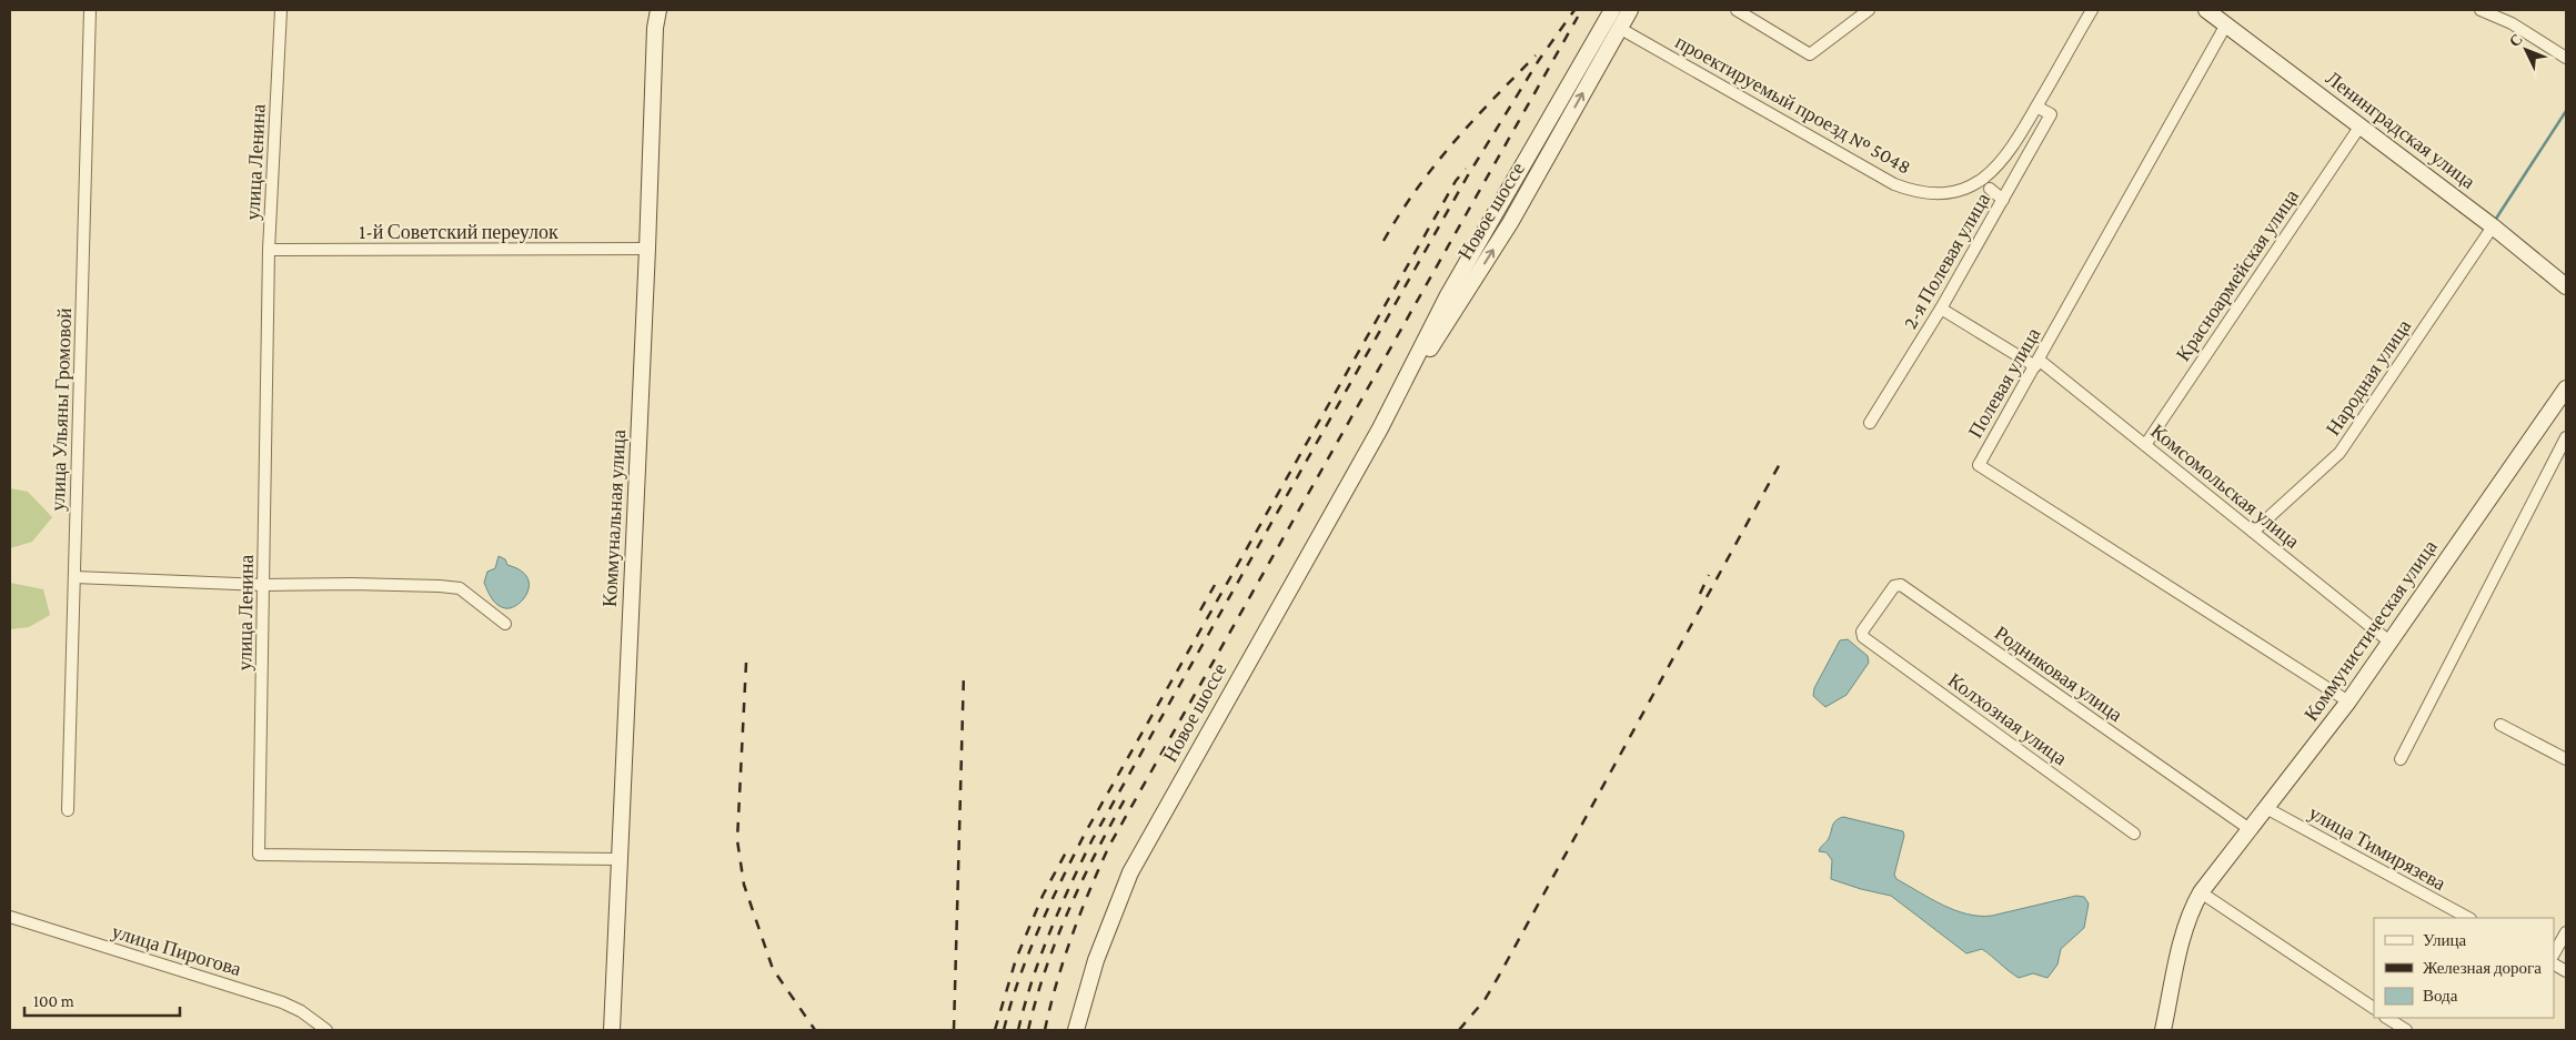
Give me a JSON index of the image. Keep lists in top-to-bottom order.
{
  "streets": {
    "street": [
      "проектируемый проезд № 5048",
      "Ленинградская улица",
      "улица Ленина",
      "Новое шоссе",
      "1-й Советский переулок",
      "2-я Полевая улица",
      "Красноармейская улица",
      "Народная улица",
      "Полевая улица",
      "улица Ульяны Громовой",
      "Комсомольская улица",
      "Коммунальная улица",
      "Коммунистическая улица",
      "Родниковая улица",
      "Колхозная улица",
      "улица Тимирязева",
      "улица Пирогова"
    ]
  },
  "crossings": [
    ["проектируемый проезд № 5048", "Новое шоссе"],
    ["проектируемый проезд № 5048", "2-я Полевая улица"],
    ["Ленинградская улица", "Красноармейская улица"],
    ["Ленинградская улица", "Народная улица"],
    ["Ленинградская улица", "Полевая улица"],
    ["улица Ленина", "1-й Советский переулок"],
    ["улица Ленина", "Коммунальная улица"],
    ["1-й Советский переулок", "Коммунальная улица"],
    ["2-я Полевая улица", "Комсомольская улица"],
    ["Красноармейская улица", "Комсомольская улица"],
    ["Народная улица", "Комсомольская улица"],
    ["Полевая улица", "Комсомольская улица"],
    ["Полевая улица", "Коммунистическая улица"],
    ["Комсомольская улица", "Коммунистическая улица"],
    ["Коммунистическая улица", "Родниковая улица"],
    ["Коммунистическая улица", "улица Тимирязева"],
    ["Родниковая улица", "Колхозная улица"]
  ],
  "legend": ["Улица", "Железная дорога", "Вода"],
  "scale_bar": "100 m",
  "north": "top left"
}
